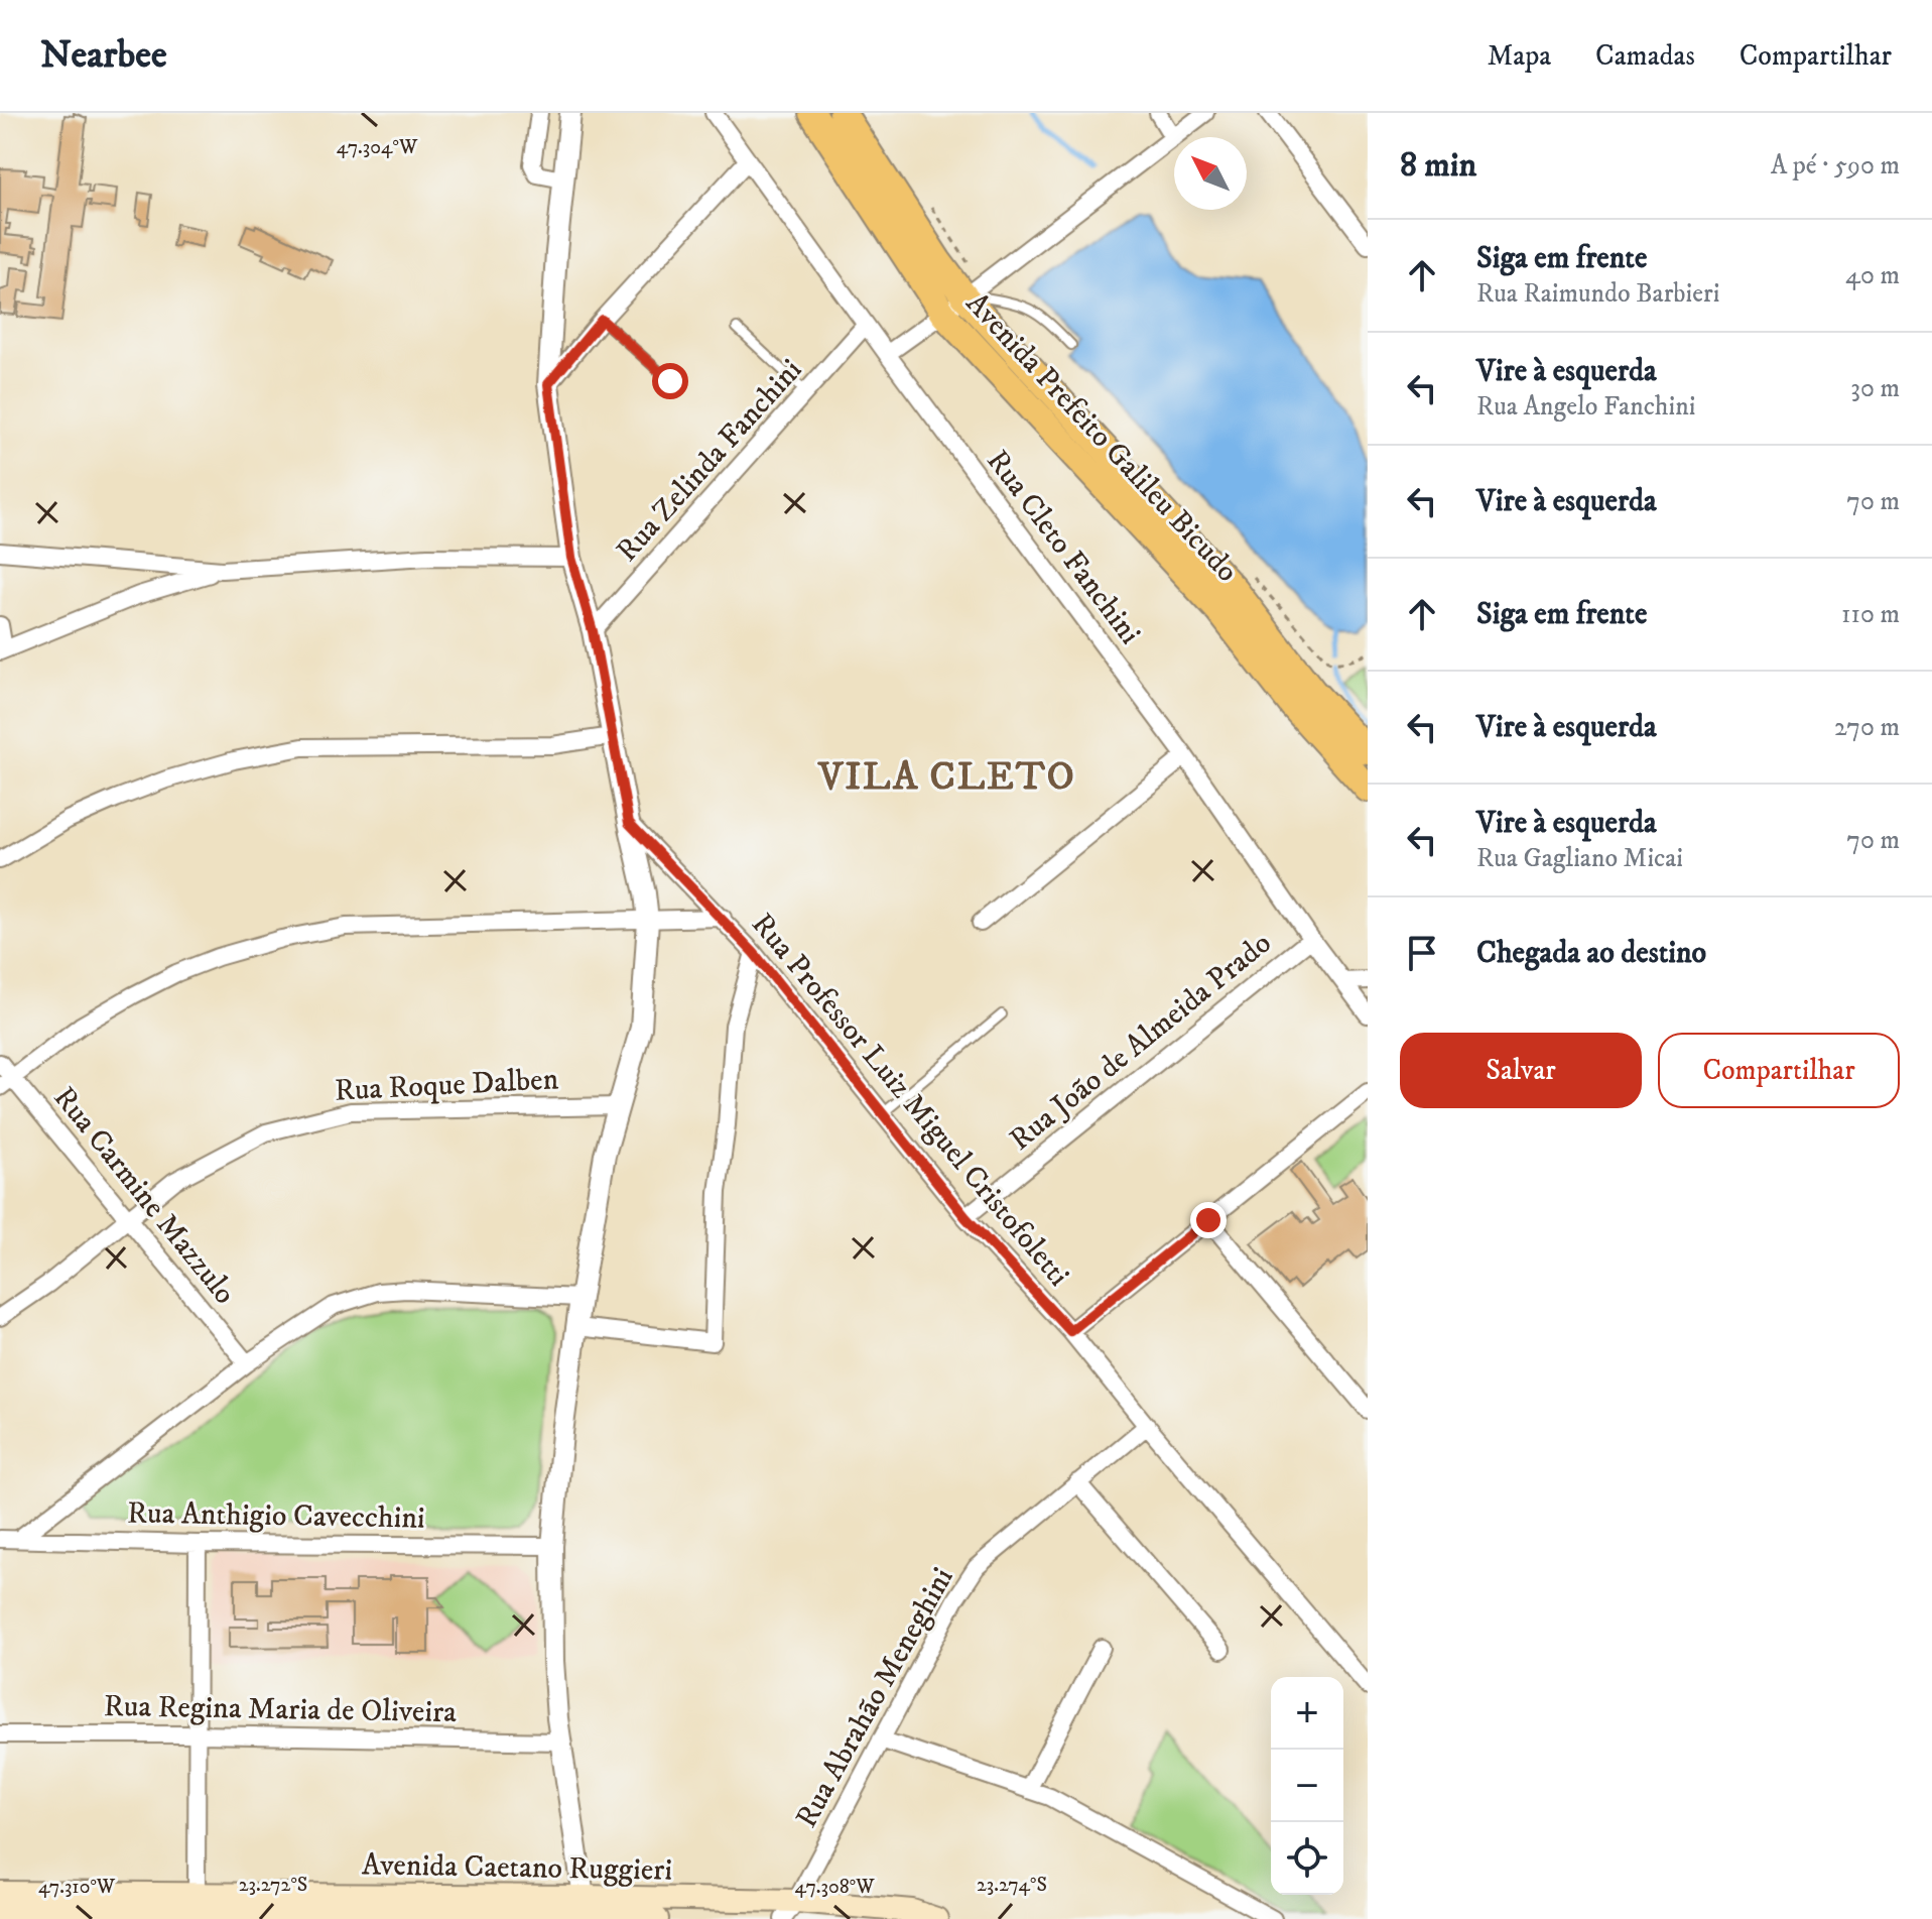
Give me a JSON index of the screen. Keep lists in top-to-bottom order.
{
  "streets": {
    "main road": ["Avenida Prefeito Galileu Bicudo", "Avenida Caetano Ruggieri"],
    "street": [
      "Rua Zelinda Fanchini",
      "Rua Cleto Fanchini",
      "Rua João de Almeida Prado",
      "Rua Roque Dalben",
      "Rua Professor Luiz Miguel Cristofoletti",
      "Rua Carmine Mazzulo",
      "Rua Anthigio Cavecchini",
      "Rua Abrahão Meneghini",
      "Rua Regina Maria de Oliveira"
    ]
  },
  "crossings": [
    ["Rua Zelinda Fanchini", "Rua Cleto Fanchini"],
    ["Rua Cleto Fanchini", "Rua João de Almeida Prado"],
    ["Rua João de Almeida Prado", "Rua Professor Luiz Miguel Cristofoletti"],
    ["Rua Roque Dalben", "Rua Carmine Mazzulo"],
    ["Rua Professor Luiz Miguel Cristofoletti", "Rua Carmine Mazzulo"],
    ["Rua Professor Luiz Miguel Cristofoletti", "Rua Abrahão Meneghini"],
    ["Rua Abrahão Meneghini", "Avenida Caetano Ruggieri"]
  ],
  "districts": ["VILA CLETO"],
  "north": "top left",
  "page": {
    "header": "Nearbee",
    "nav": ["Mapa", "Camadas", "Compartilhar"],
    "heading": ["8 min", "A pé · 590 m"],
    "list": [
      ["Siga em frente", "Rua Raimundo Barbieri", "40 m"],
      ["Vire à esquerda", "Rua Angelo Fanchini", "30 m"],
      ["Vire à esquerda", "70 m"],
      ["Siga em frente", "110 m"],
      ["Vire à esquerda", "270 m"],
      ["Vire à esquerda", "Rua Gagliano Micai", "70 m"],
      "Chegada ao destino"
    ],
    "buttons": ["Salvar", "Compartilhar"],
    "map_buttons": ["+", "−"]
  },
  "coordinates": [
    "47.304°W",
    "23.272°S",
    "23.274°S",
    "47.310°W",
    "47.308°W"
  ]
}
